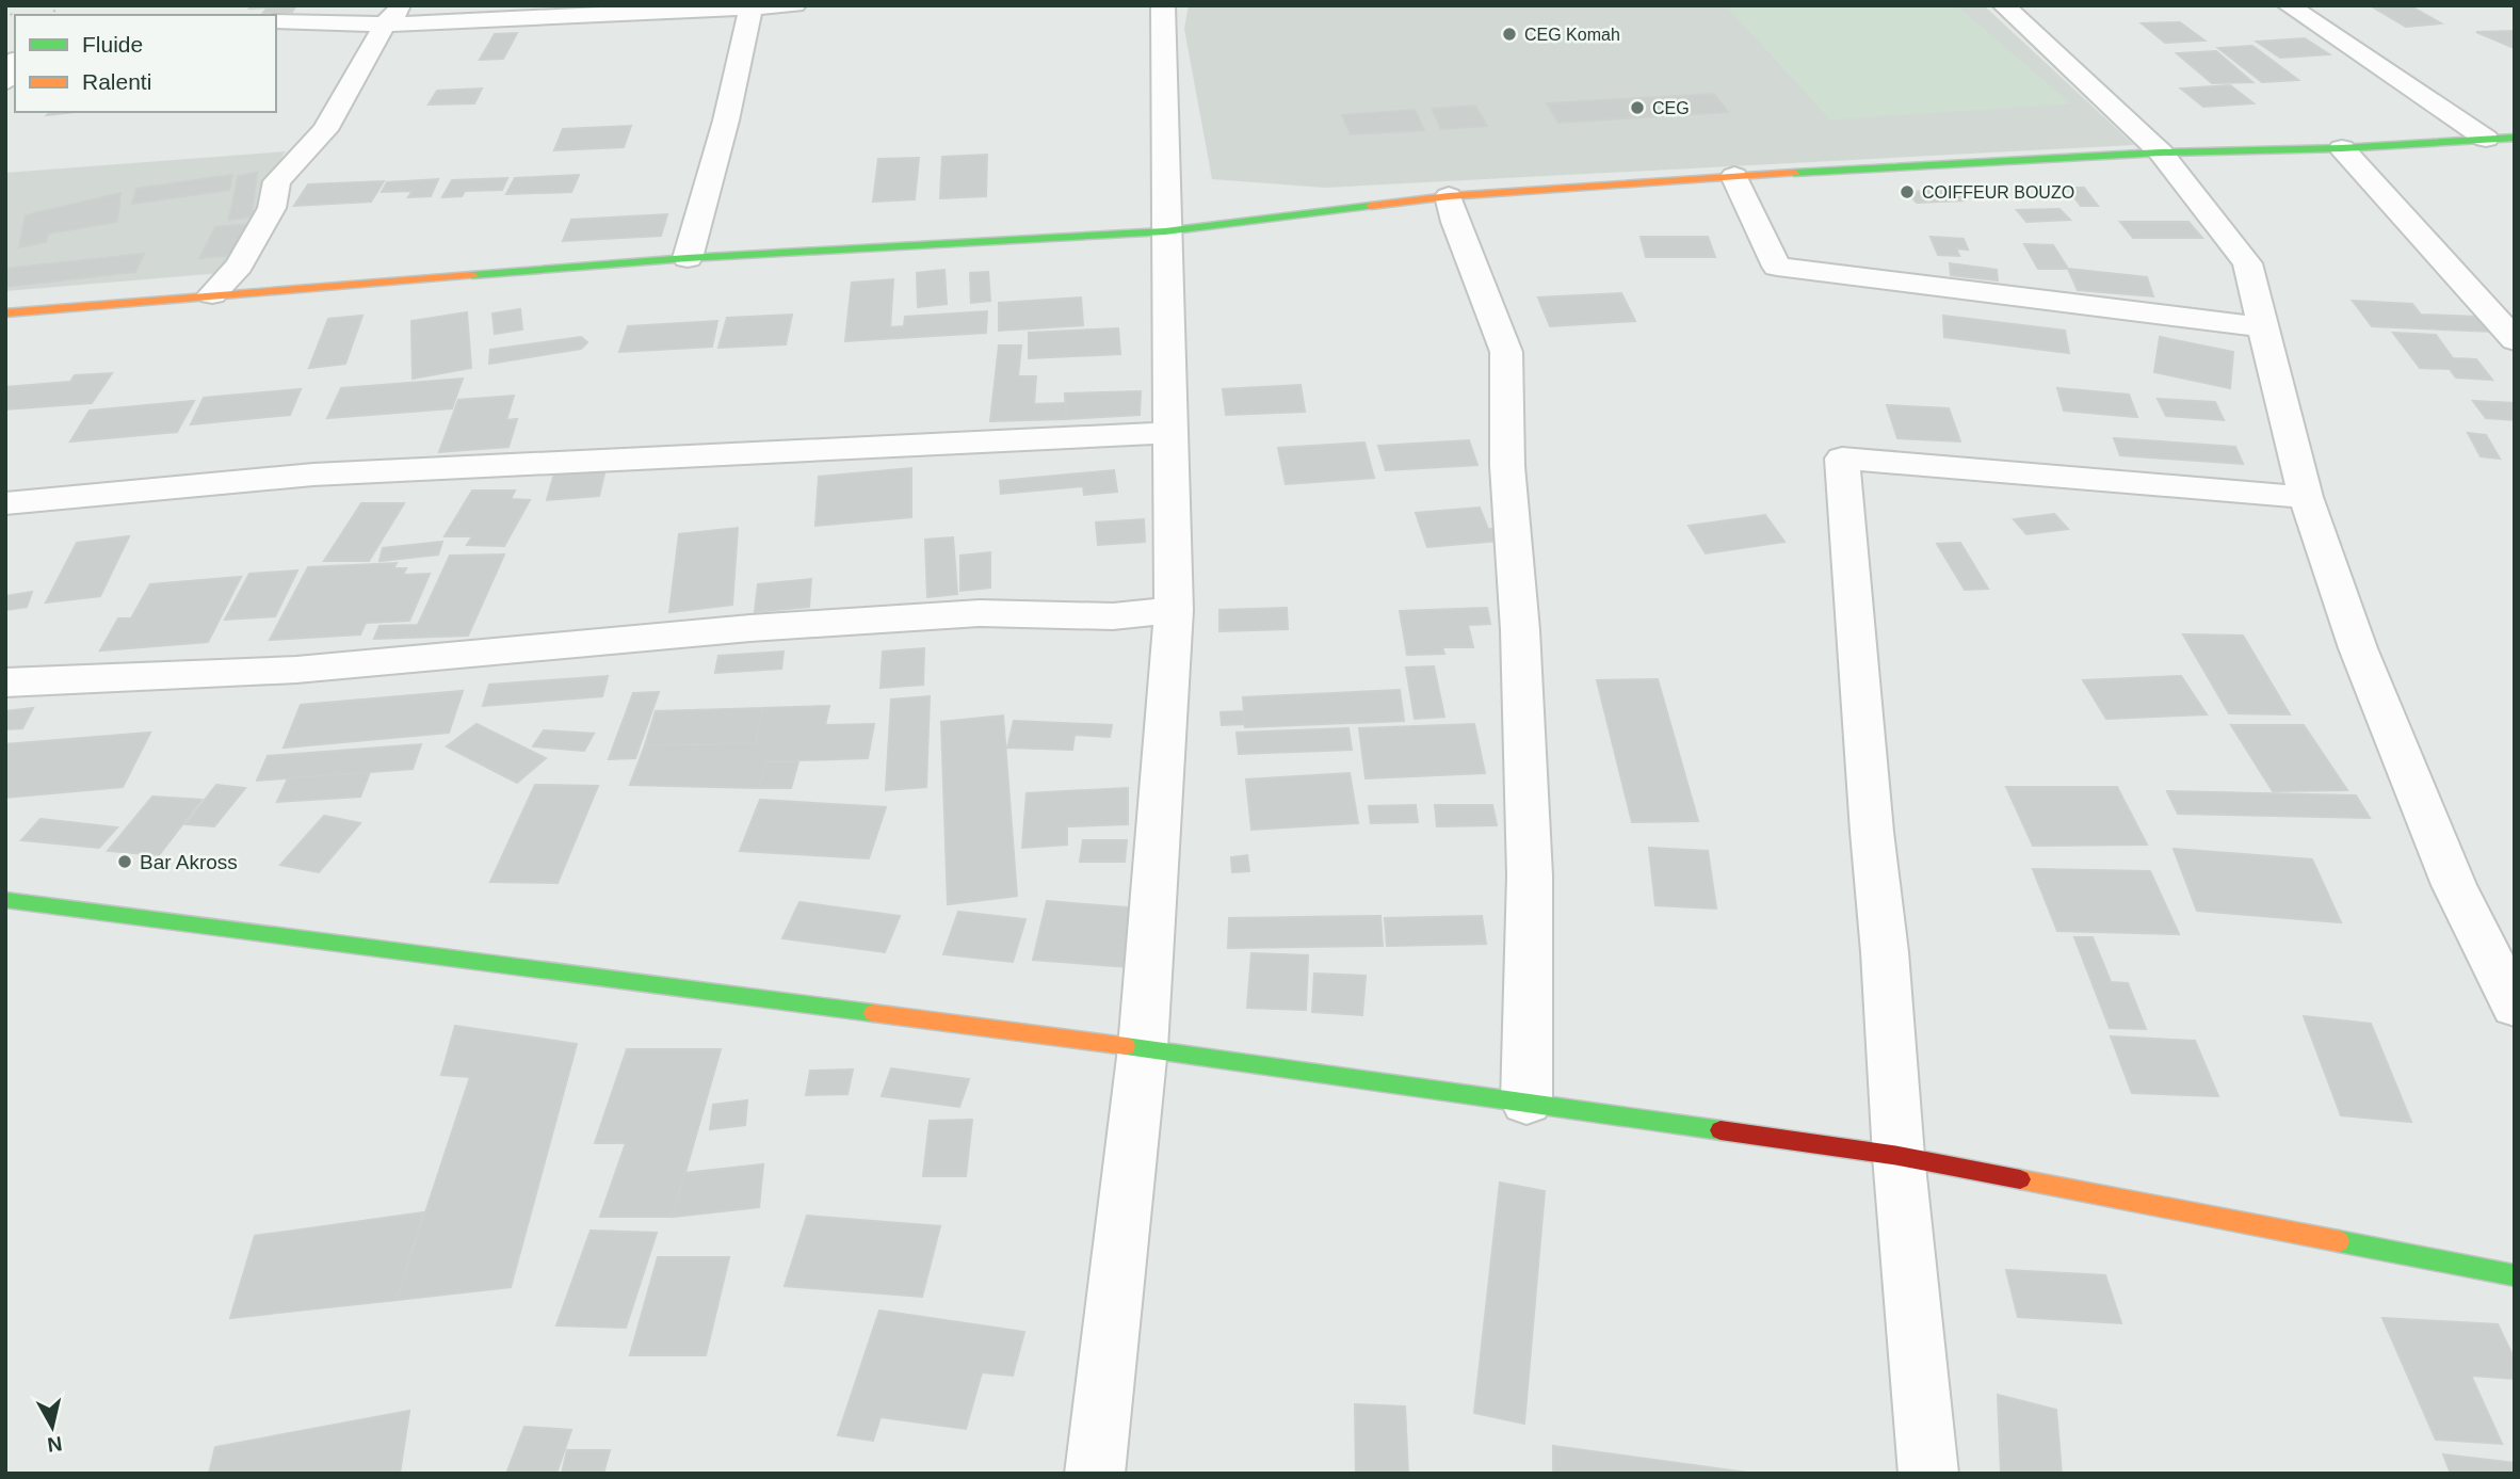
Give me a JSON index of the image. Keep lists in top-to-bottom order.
{
  "places": [
    "CEG Komah",
    "CEG",
    "COIFFEUR BOUZO",
    "Bar Akross"
  ],
  "legend": ["Fluide", "Ralenti"],
  "north": "bottom"
}
